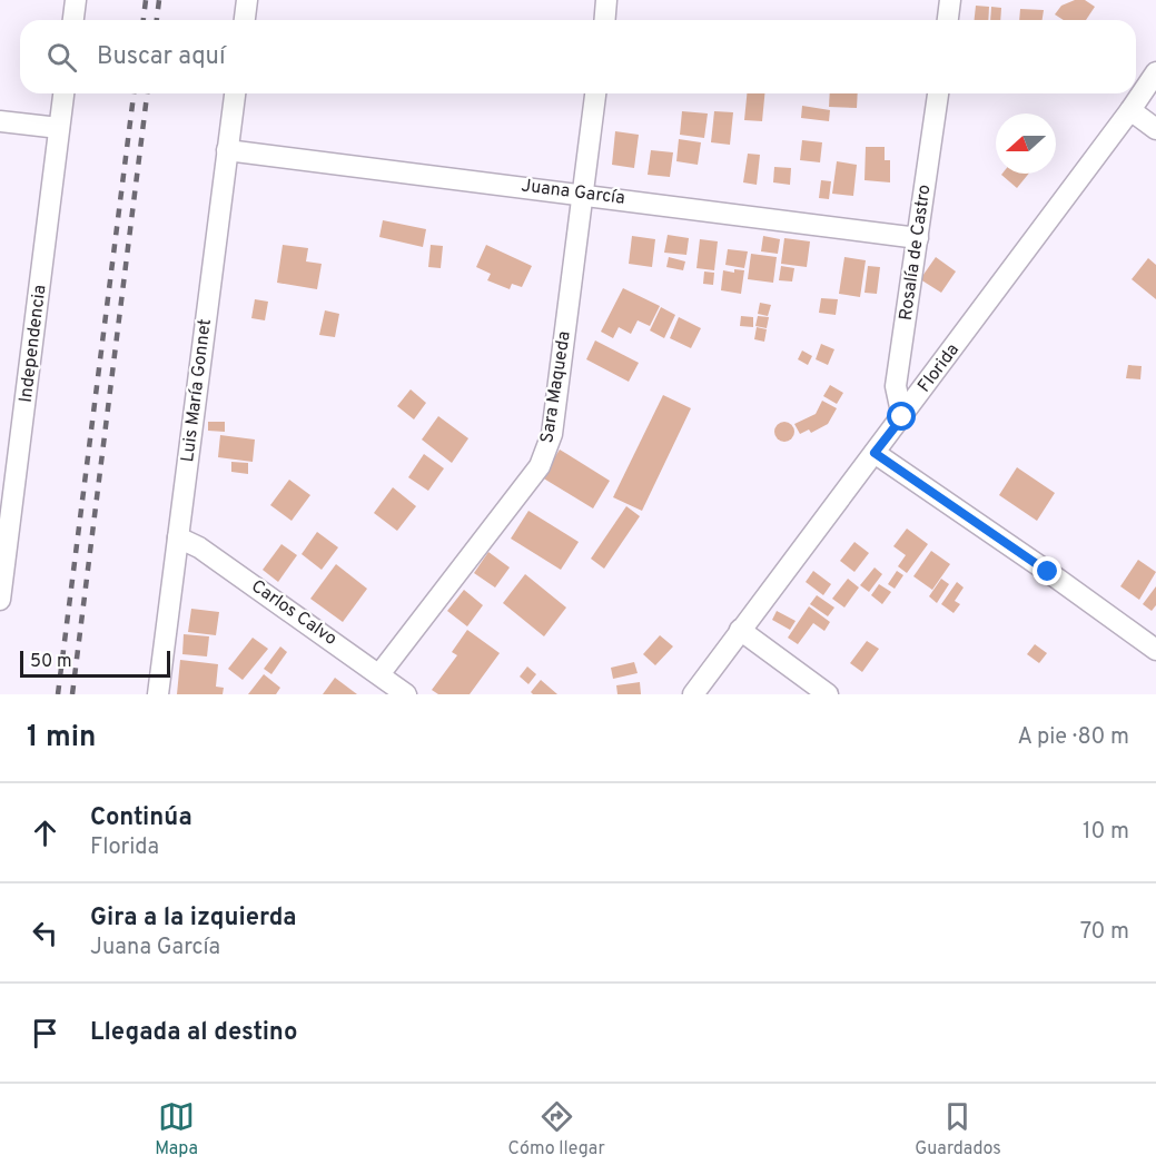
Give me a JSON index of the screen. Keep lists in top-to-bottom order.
{
  "streets": {
    "street": [
      "Juana García",
      "Rosalía de Castro",
      "Independencia",
      "Florida",
      "Sara Maqueda",
      "Luis María Gonnet",
      "Carlos Calvo"
    ]
  },
  "crossings": [
    ["Juana García", "Rosalía de Castro"],
    ["Juana García", "Sara Maqueda"],
    ["Juana García", "Luis María Gonnet"],
    ["Rosalía de Castro", "Florida"],
    ["Sara Maqueda", "Carlos Calvo"],
    ["Luis María Gonnet", "Carlos Calvo"]
  ],
  "scale_bar": "50 m",
  "north": "left",
  "page": {
    "search": "Buscar aquí",
    "scale": "50 m",
    "heading": ["1 min", "A pie · 80 m"],
    "list": [
      ["Continúa", "Florida", "10 m"],
      ["Gira a la izquierda", "Juana García", "70 m"],
      "Llegada al destino"
    ],
    "nav": ["Mapa", "Cómo llegar", "Guardados"]
  }
}
